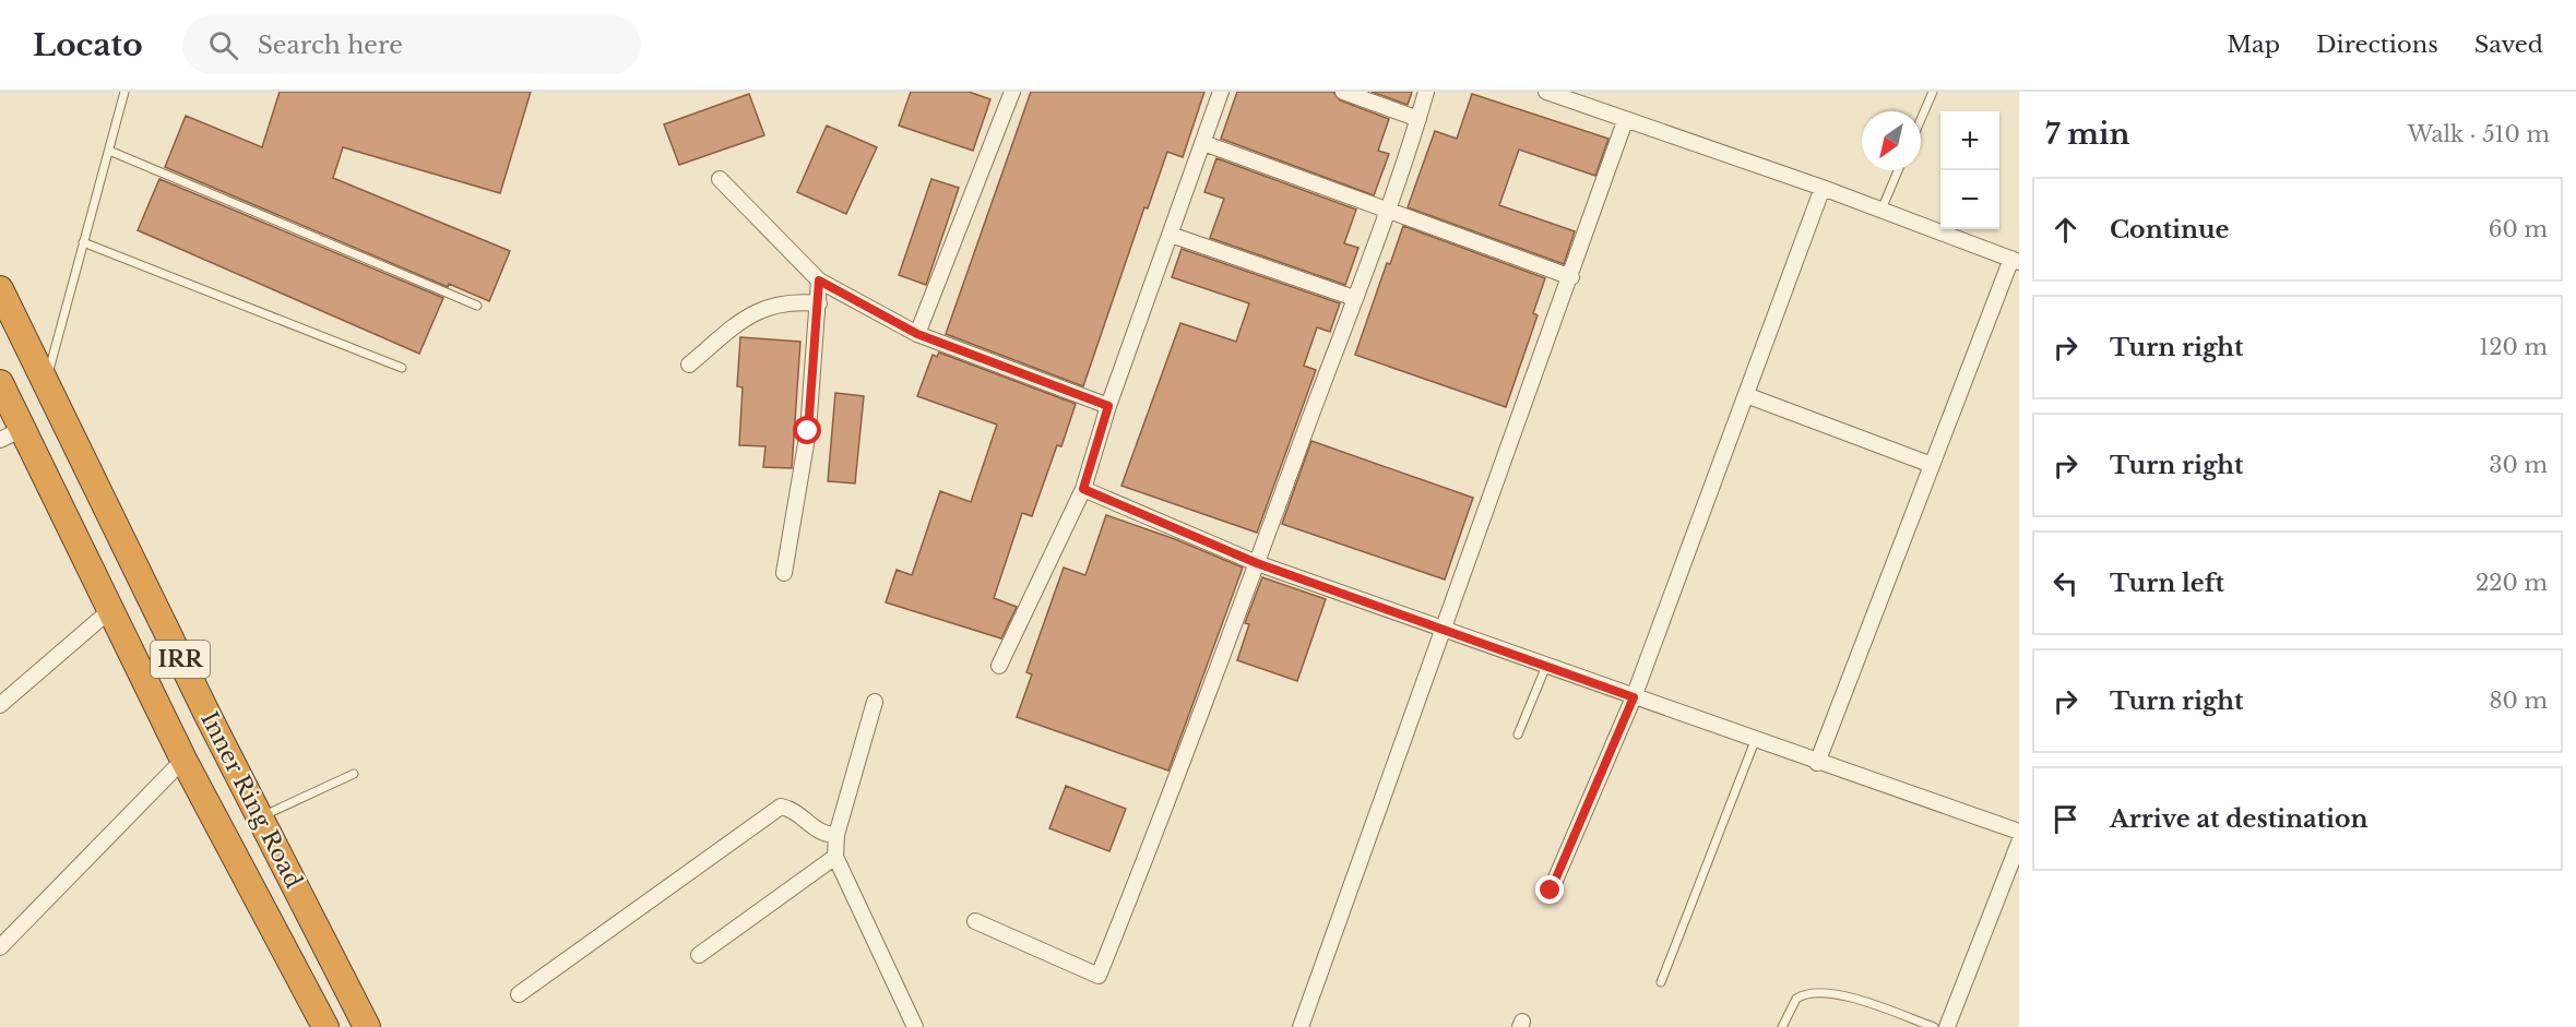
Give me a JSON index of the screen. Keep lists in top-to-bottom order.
{
  "streets": {
    "highway": ["IRR", "Inner Ring Road"]
  },
  "north": "bottom left",
  "page": {
    "header": "Locato",
    "search": "Search here",
    "nav": ["Map", "Directions", "Saved"],
    "heading": ["7 min", "Walk · 510 m"],
    "map_buttons": ["+", "−"],
    "list": [
      ["Continue", "60 m"],
      ["Turn right", "120 m"],
      ["Turn right", "30 m"],
      ["Turn left", "220 m"],
      ["Turn right", "80 m"],
      "Arrive at destination"
    ]
  }
}
